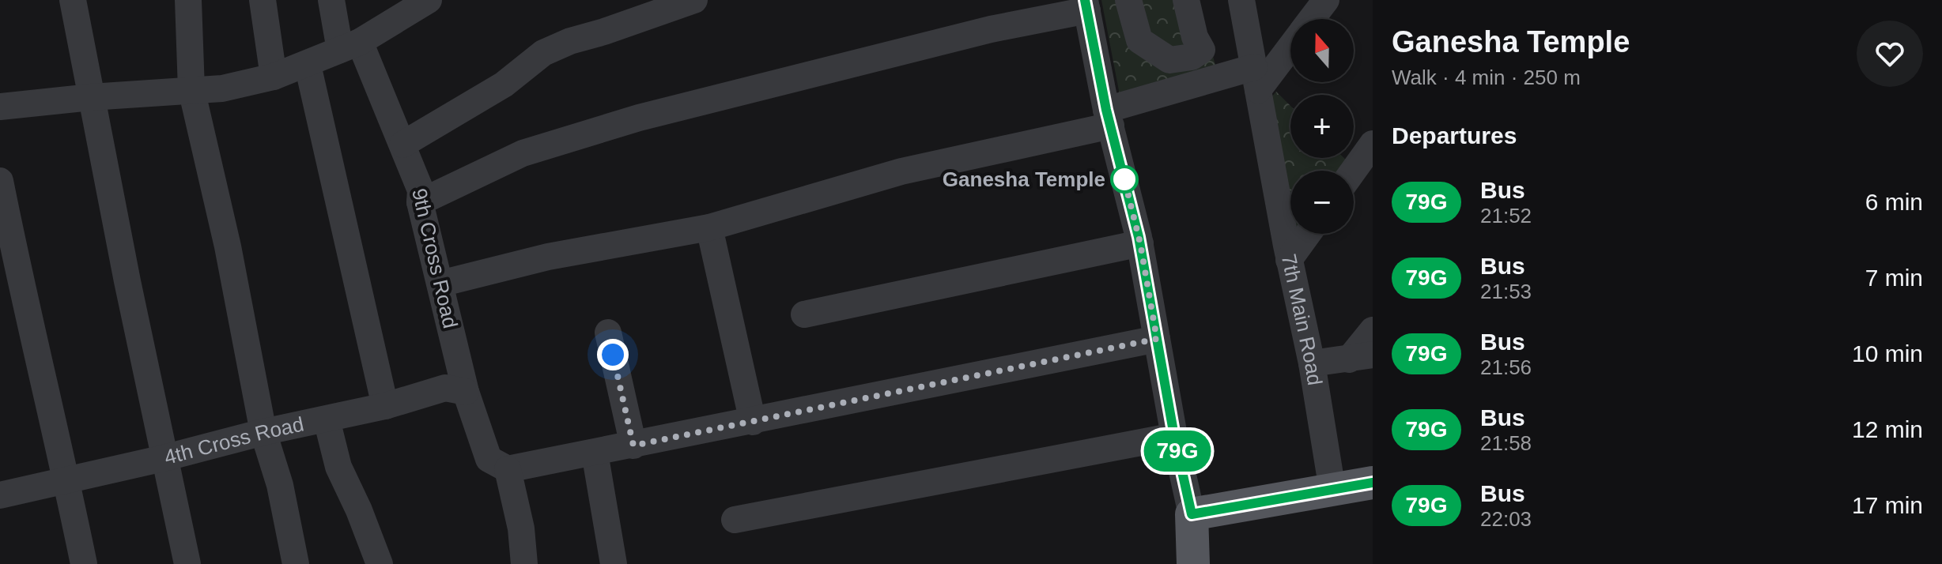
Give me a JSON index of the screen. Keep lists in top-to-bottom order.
{
  "streets": {
    "street": ["9th Cross Road", "7th Main Road", "4th Cross Road"]
  },
  "crossings": [
    ["9th Cross Road", "4th Cross Road"]
  ],
  "places": ["Ganesha Temple"],
  "lines": ["bus line 79G"],
  "north": "top",
  "page": {
    "on_map": "79G",
    "heading": [
      ["Ganesha Temple", "Walk · 4 min · 250 m"],
      "Departures"
    ],
    "map_buttons": ["+", "−"],
    "list": [
      {
        "mark": "79G",
        "name": "Bus",
        "note": "21:52",
        "value": "6 min"
      },
      {
        "mark": "79G",
        "name": "Bus",
        "note": "21:53",
        "value": "7 min"
      },
      {
        "mark": "79G",
        "name": "Bus",
        "note": "21:56",
        "value": "10 min"
      },
      {
        "mark": "79G",
        "name": "Bus",
        "note": "21:58",
        "value": "12 min"
      },
      {
        "mark": "79G",
        "name": "Bus",
        "note": "22:03",
        "value": "17 min"
      }
    ]
  }
}
